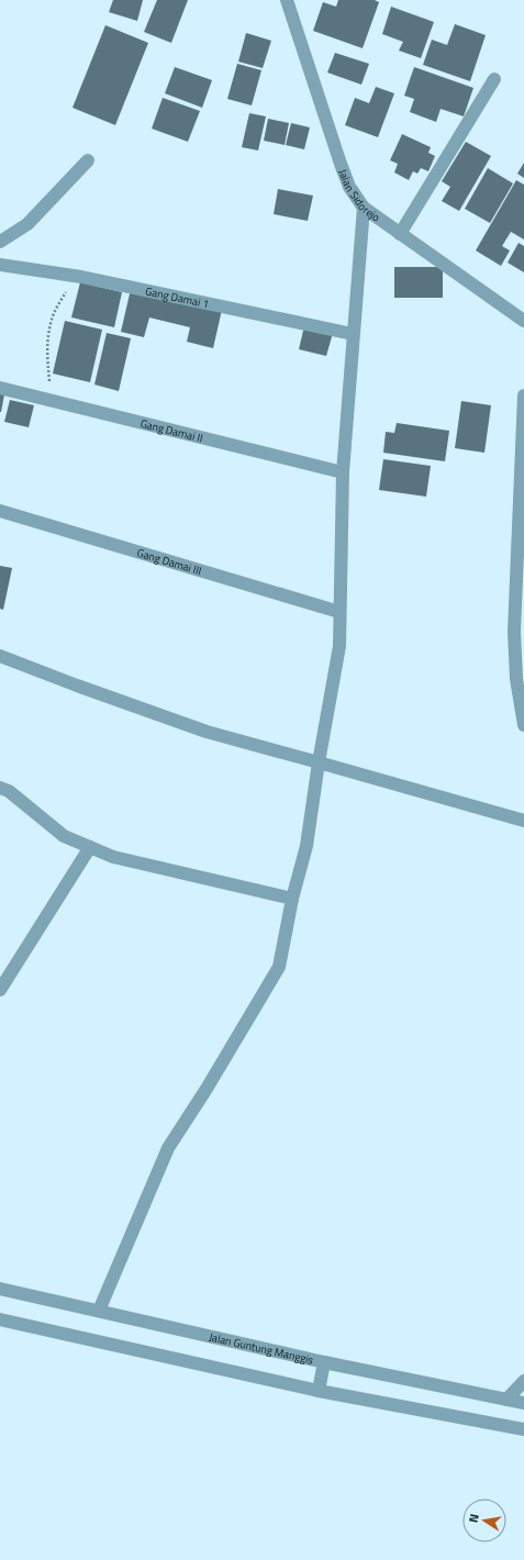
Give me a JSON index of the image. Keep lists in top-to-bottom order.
{
  "streets": {
    "street": [
      "Jalan Sidorejo",
      "Gang Damai 1",
      "Gang Damai II",
      "Gang Damai III",
      "Jalan Guntung Manggis"
    ]
  },
  "north": "left"
}
